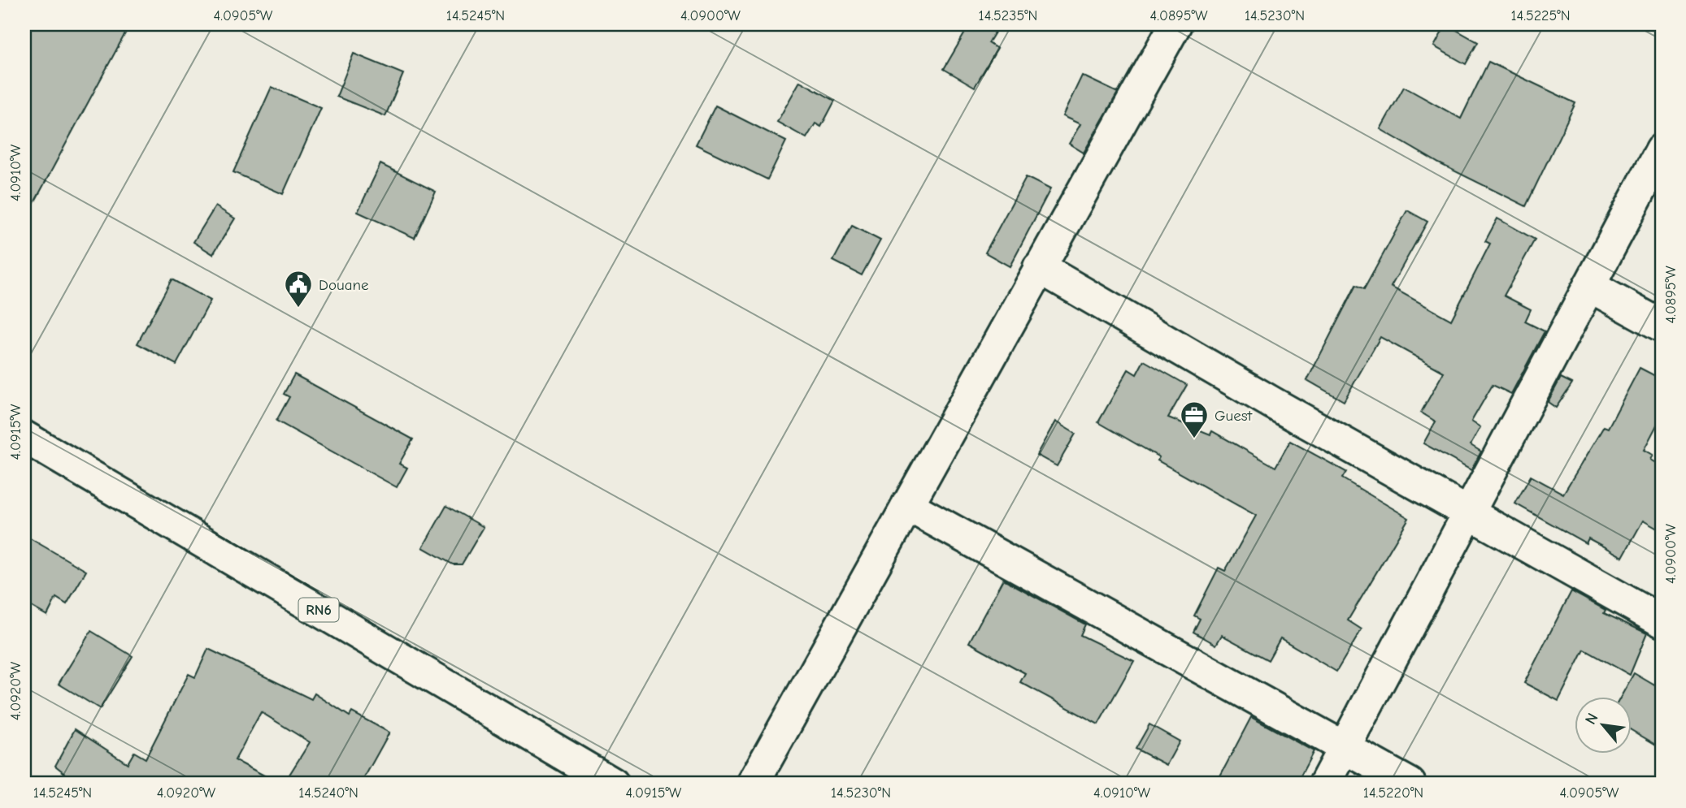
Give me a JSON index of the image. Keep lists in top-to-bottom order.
{
  "streets": {
    "street": ["RN6"]
  },
  "places": {
    "public building": ["Douane"],
    "office": ["Guest"]
  },
  "north": "top left",
  "coordinates": [
    "4.0905°W",
    "14.5245°N",
    "4.0900°W",
    "14.5235°N",
    "4.0895°W",
    "14.5230°N",
    "14.5225°N",
    "4.0910°W",
    "4.0915°W",
    "4.0920°W",
    "14.5240°N",
    "14.5220°N"
  ]
}
